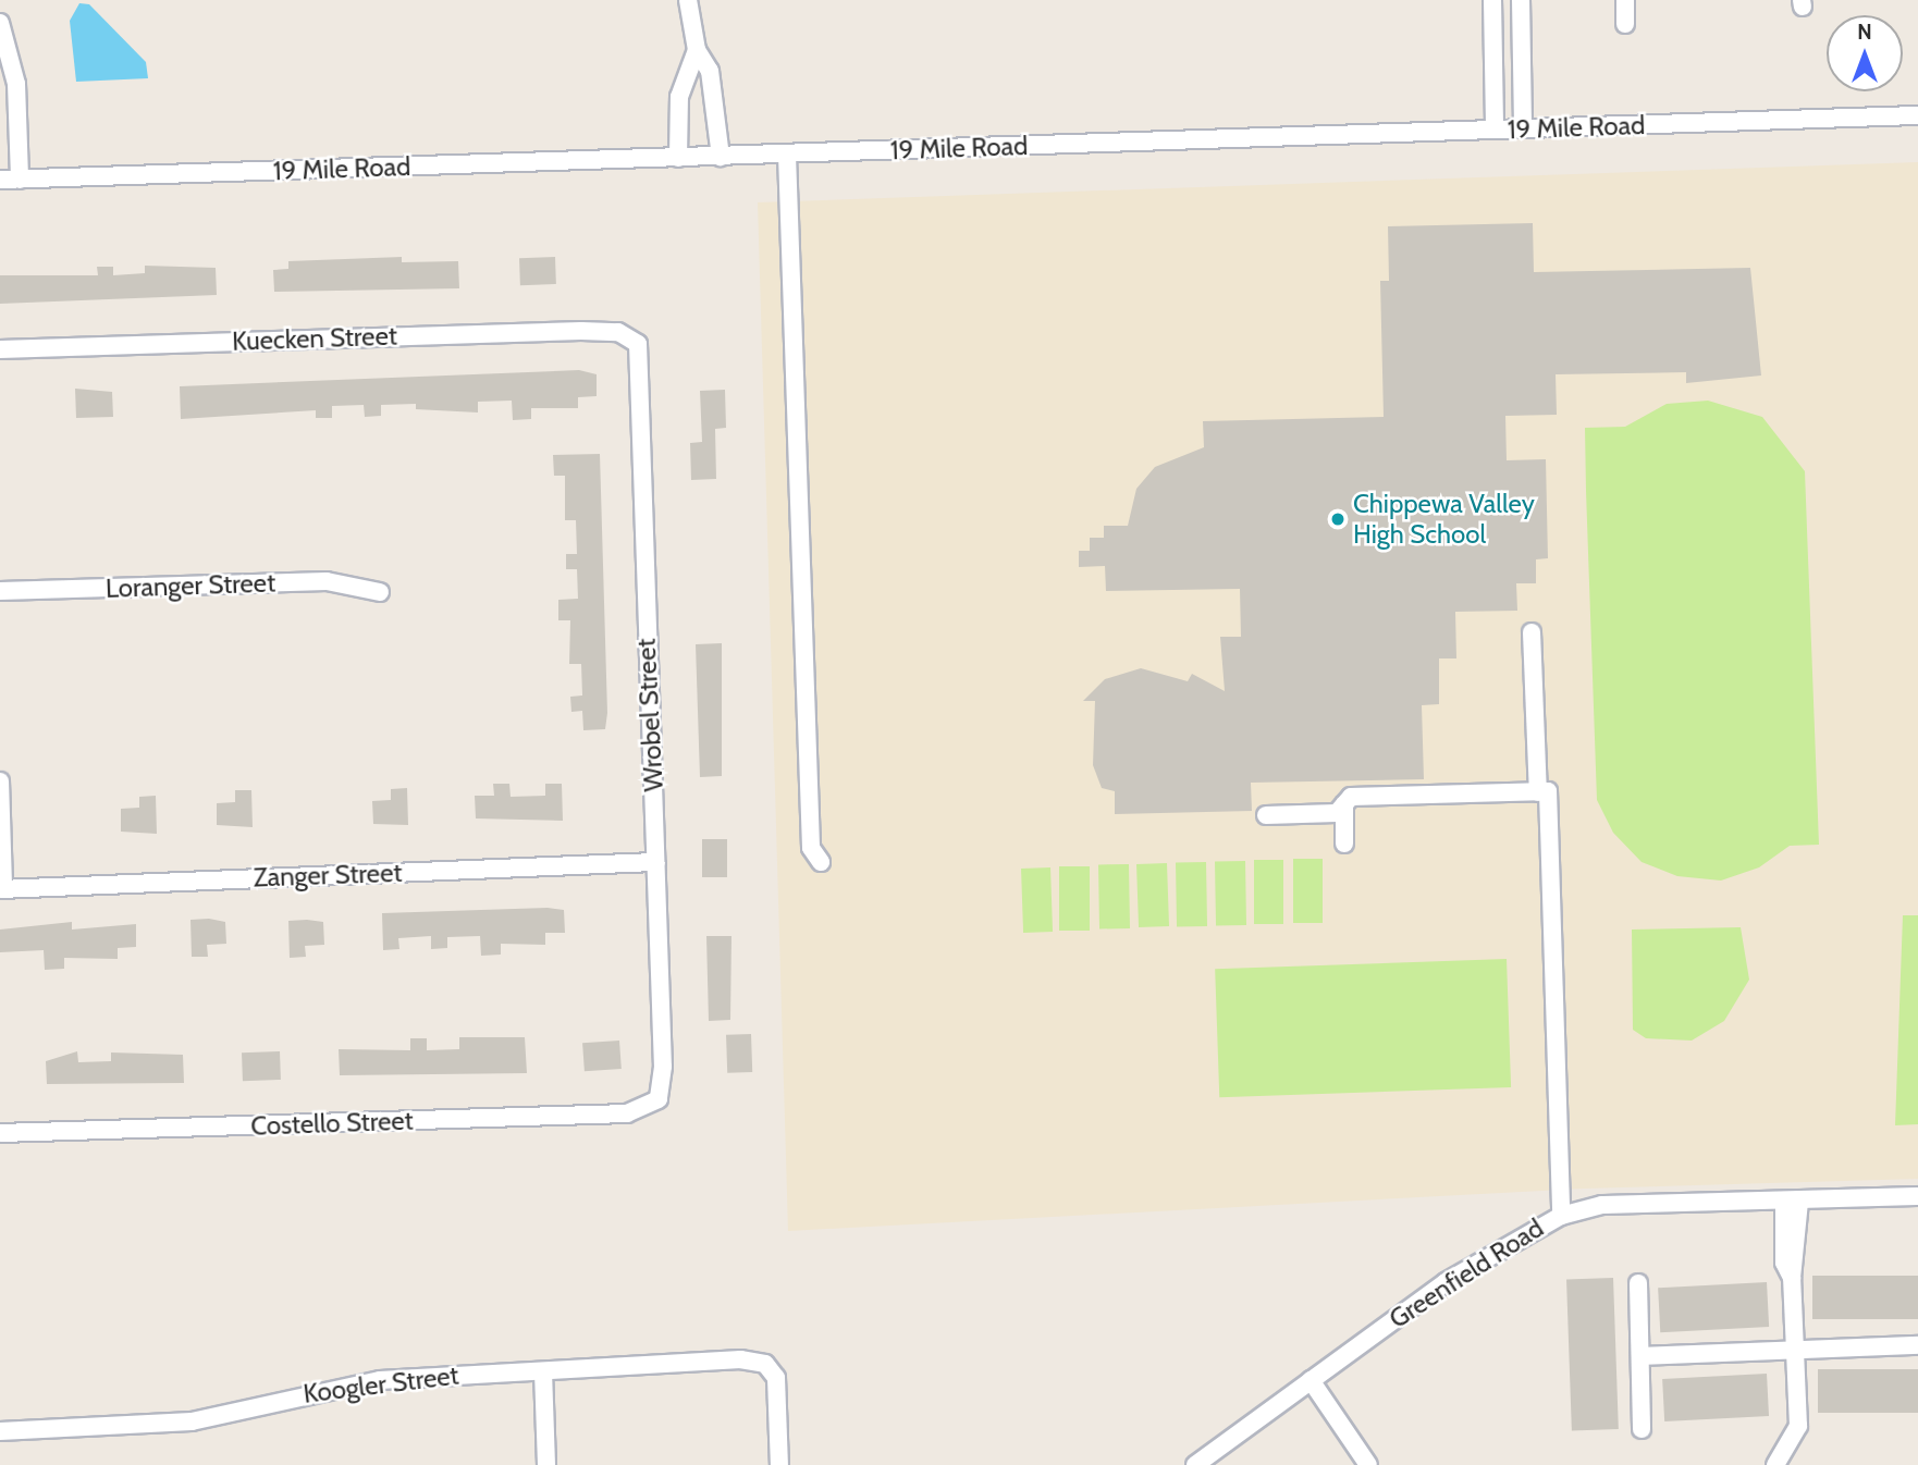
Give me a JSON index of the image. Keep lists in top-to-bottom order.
{
  "streets": {
    "street": [
      "19 Mile Road",
      "Kuecken Street",
      "Loranger Street",
      "Wrobel Street",
      "Zanger Street",
      "Costello Street",
      "Greenfield Road",
      "Koogler Street"
    ]
  },
  "crossings": [
    ["Kuecken Street", "Wrobel Street"],
    ["Wrobel Street", "Zanger Street"],
    ["Wrobel Street", "Costello Street"]
  ],
  "places": ["Chippewa Valley High School"],
  "north": "top"
}
